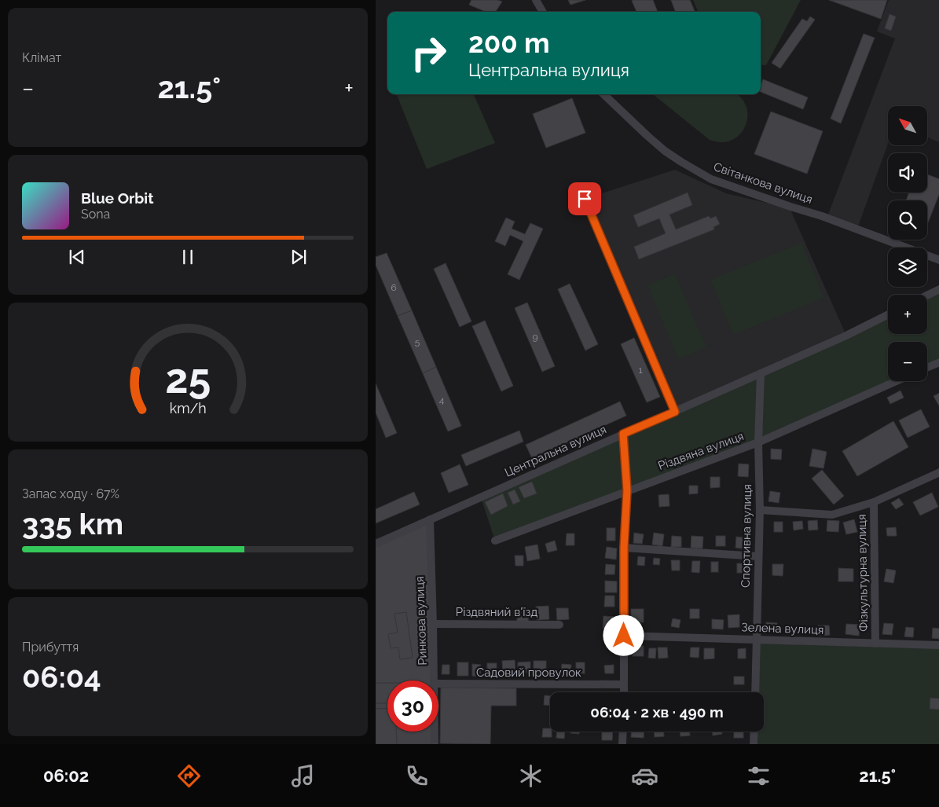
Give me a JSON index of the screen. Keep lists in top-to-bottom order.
{
  "streets": {
    "street": [
      "Світанкова вулиця",
      "Центральна вулиця",
      "Різдвяна вулиця",
      "Спортивна вулиця",
      "Фізкультурна вулиця",
      "Різдвяний в'їзд",
      "Ринкова вулиця",
      "Зелена вулиця",
      "Садовий провулок"
    ]
  },
  "crossings": [
    ["Центральна вулиця", "Спортивна вулиця"],
    ["Центральна вулиця", "Ринкова вулиця"],
    ["Різдвяна вулиця", "Спортивна вулиця"],
    ["Спортивна вулиця", "Зелена вулиця"],
    ["Фізкультурна вулиця", "Зелена вулиця"],
    ["Різдвяний в'їзд", "Ринкова вулиця"]
  ],
  "house_numbers": [
    "6",
    "9",
    "5",
    "1",
    "4"
  ],
  "north": "top left",
  "page": {
    "tile": [
      "Клімат",
      ["Запас ходу · 67%", "335 km"],
      ["Прибуття", "06:04"]
    ],
    "turn": ["200 m", "Центральна вулиця"],
    "heat": ["−", "21.5°", "+"],
    "map_buttons": ["+", "−"],
    "song": ["Blue Orbit", "Sona"],
    "limit": "30",
    "trip": "06:04 · 2 хв · 490 m",
    "tabs": ["06:02", "21.5°"],
    "gauge": ["25", "km/h"]
  }
}
